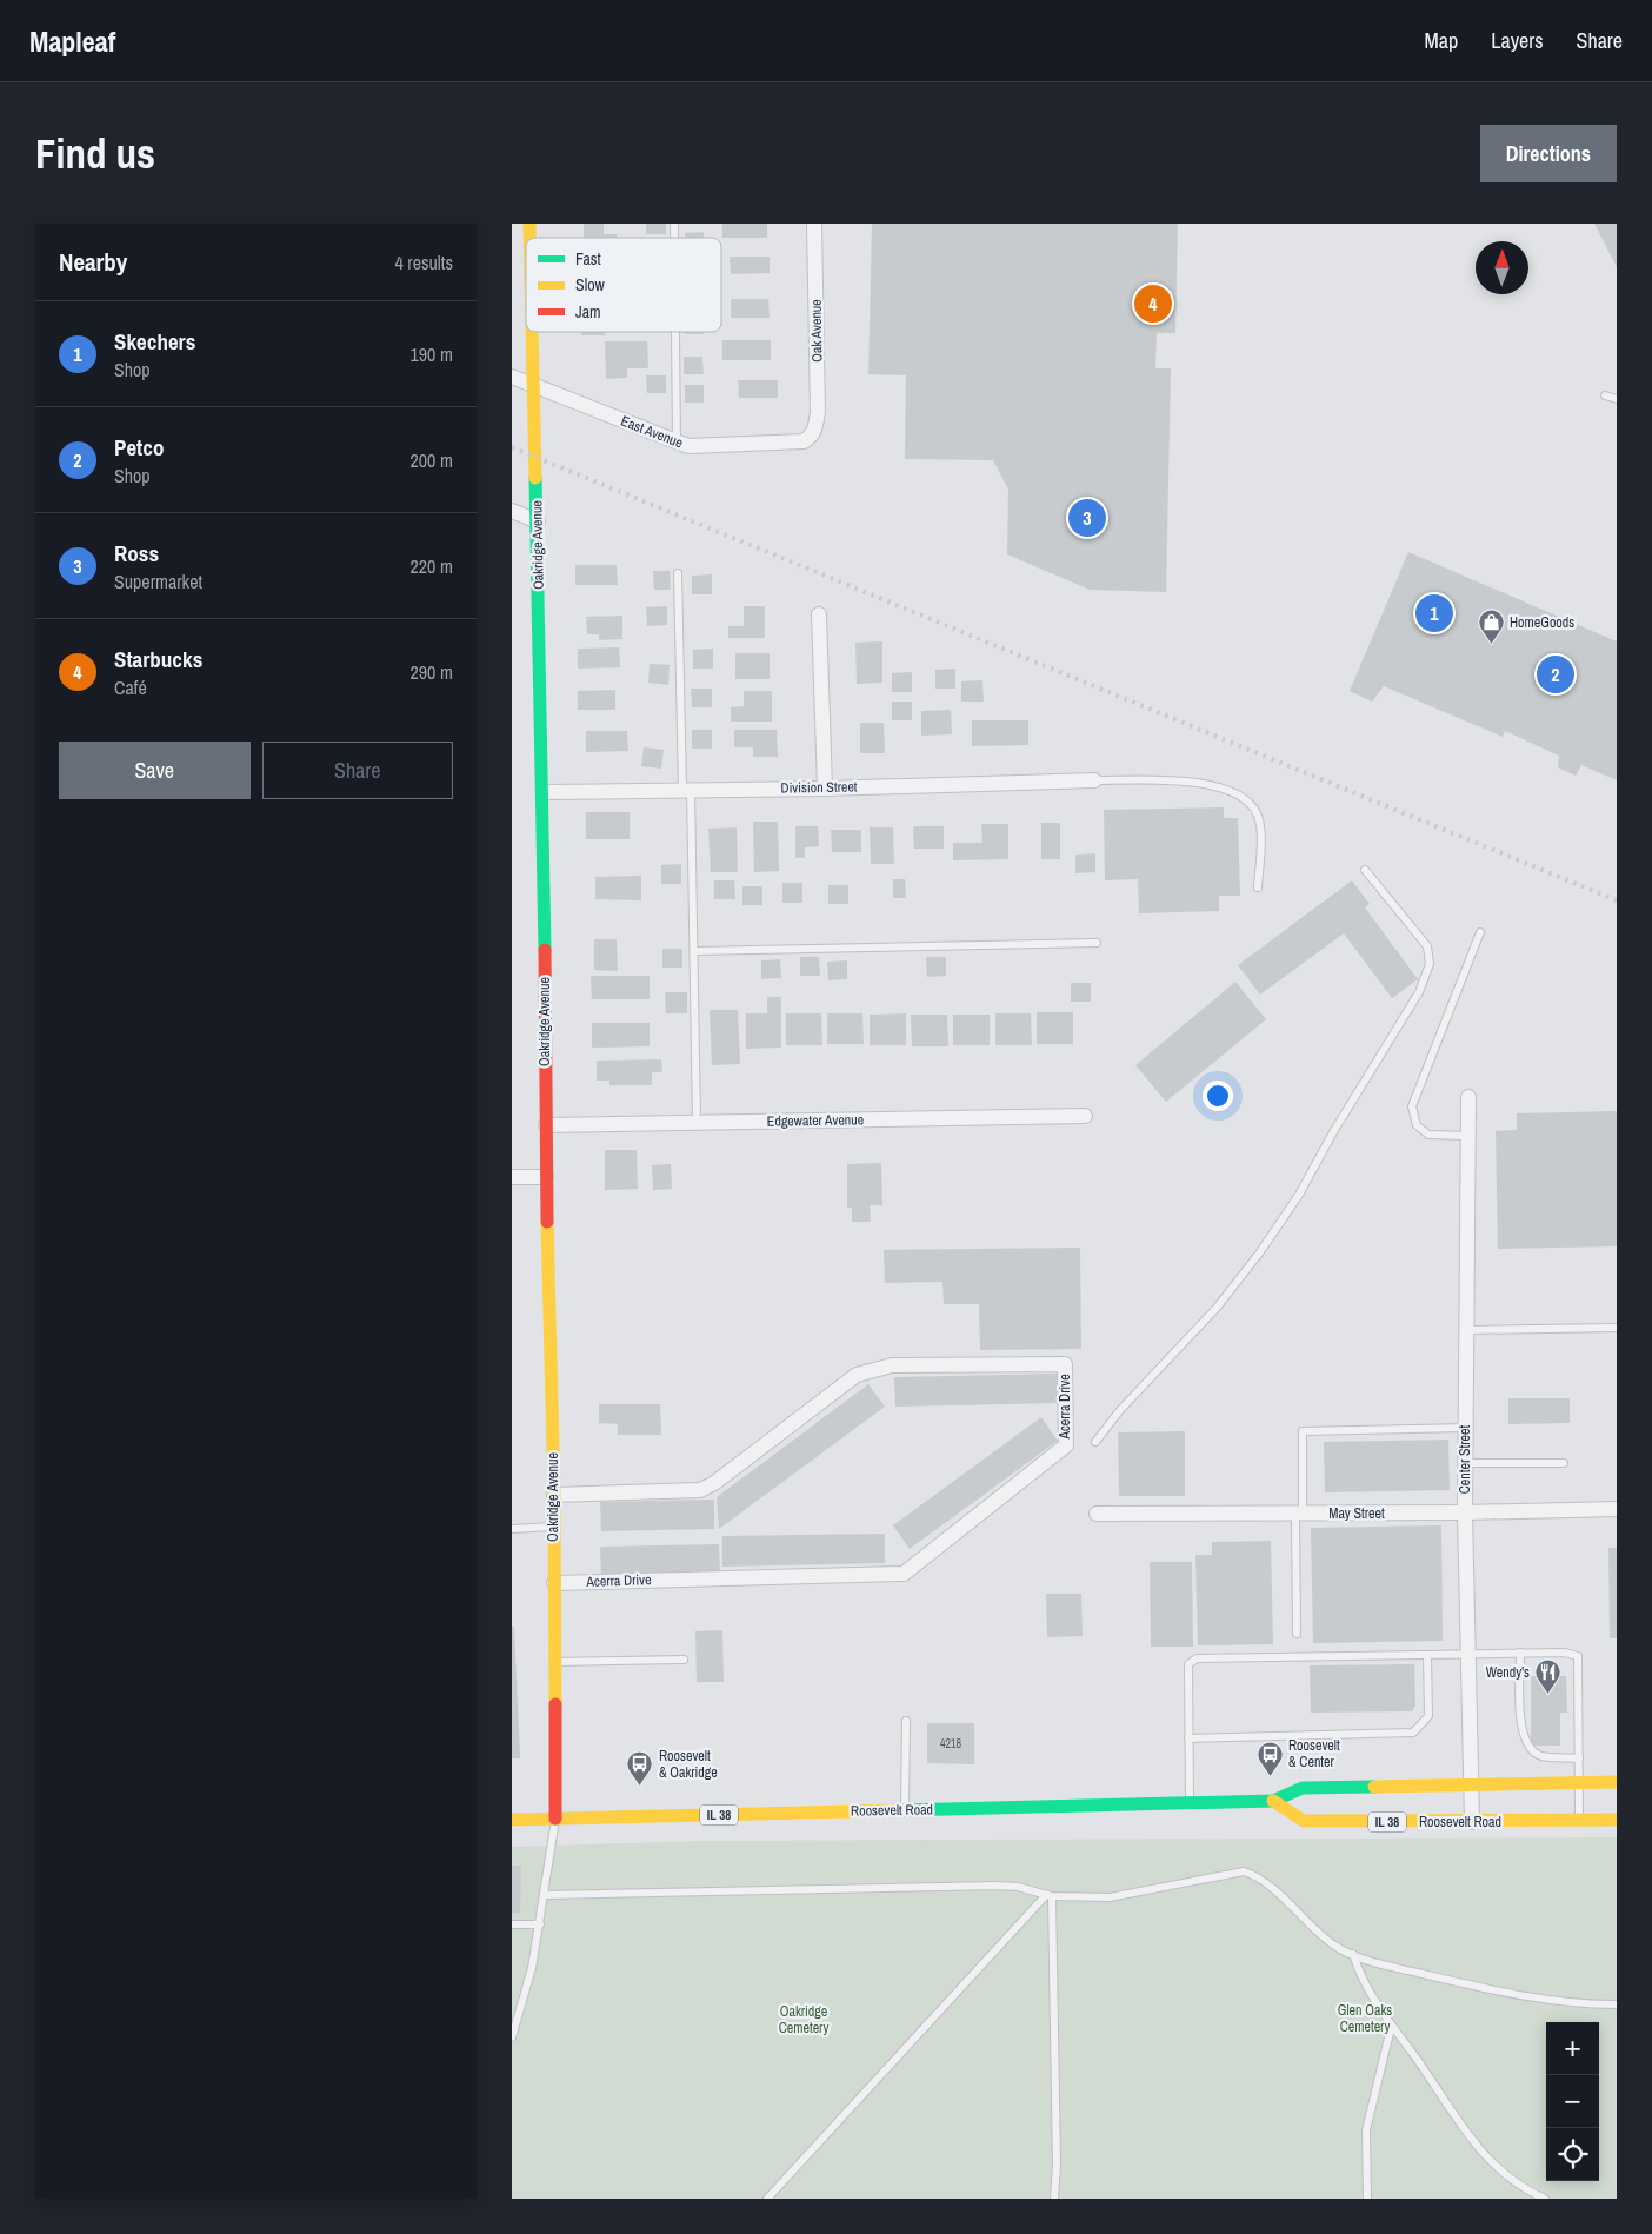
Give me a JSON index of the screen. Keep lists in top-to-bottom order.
{
  "streets": {
    "street": [
      "Oak Avenue",
      "East Avenue",
      "Oakridge Avenue",
      "Division Street",
      "Edgewater Avenue",
      "Acerra Drive",
      "Center Street",
      "May Street",
      "Roosevelt Road",
      "IL 38"
    ]
  },
  "crossings": [
    ["Oak Avenue", "East Avenue"],
    ["East Avenue", "Oakridge Avenue"],
    ["Oakridge Avenue", "Division Street"],
    ["Oakridge Avenue", "Edgewater Avenue"],
    ["Oakridge Avenue", "Acerra Drive"],
    ["Oakridge Avenue", "Roosevelt Road"],
    ["Center Street", "May Street"],
    ["Center Street", "Roosevelt Road"]
  ],
  "parks": ["Glen Oaks Cemetery", "Oakridge Cemetery"],
  "places": {
    "shop": ["HomeGoods"],
    "restaurant": ["Wendy's"],
    "bus stop": ["Roosevelt & Center", "Roosevelt & Oakridge"]
  },
  "house_numbers": ["4218"],
  "legend": ["Fast", "Slow", "Jam"],
  "north": "top",
  "page": {
    "header": "Mapleaf",
    "nav": ["Map", "Layers", "Share"],
    "buttons": [
      "Directions",
      ["Save", "Share"]
    ],
    "title": "Find us",
    "heading": ["Nearby", "4 results"],
    "pins": [
      "4",
      "3",
      "1",
      "2"
    ],
    "list": [
      {
        "mark": "1",
        "name": "Skechers",
        "note": "Shop",
        "value": "190 m"
      },
      {
        "mark": "2",
        "name": "Petco",
        "note": "Shop",
        "value": "200 m"
      },
      {
        "mark": "3",
        "name": "Ross",
        "note": "Supermarket",
        "value": "220 m"
      },
      {
        "mark": "4",
        "name": "Starbucks",
        "note": "Café",
        "value": "290 m"
      }
    ],
    "map_buttons": ["+", "−"]
  }
}
